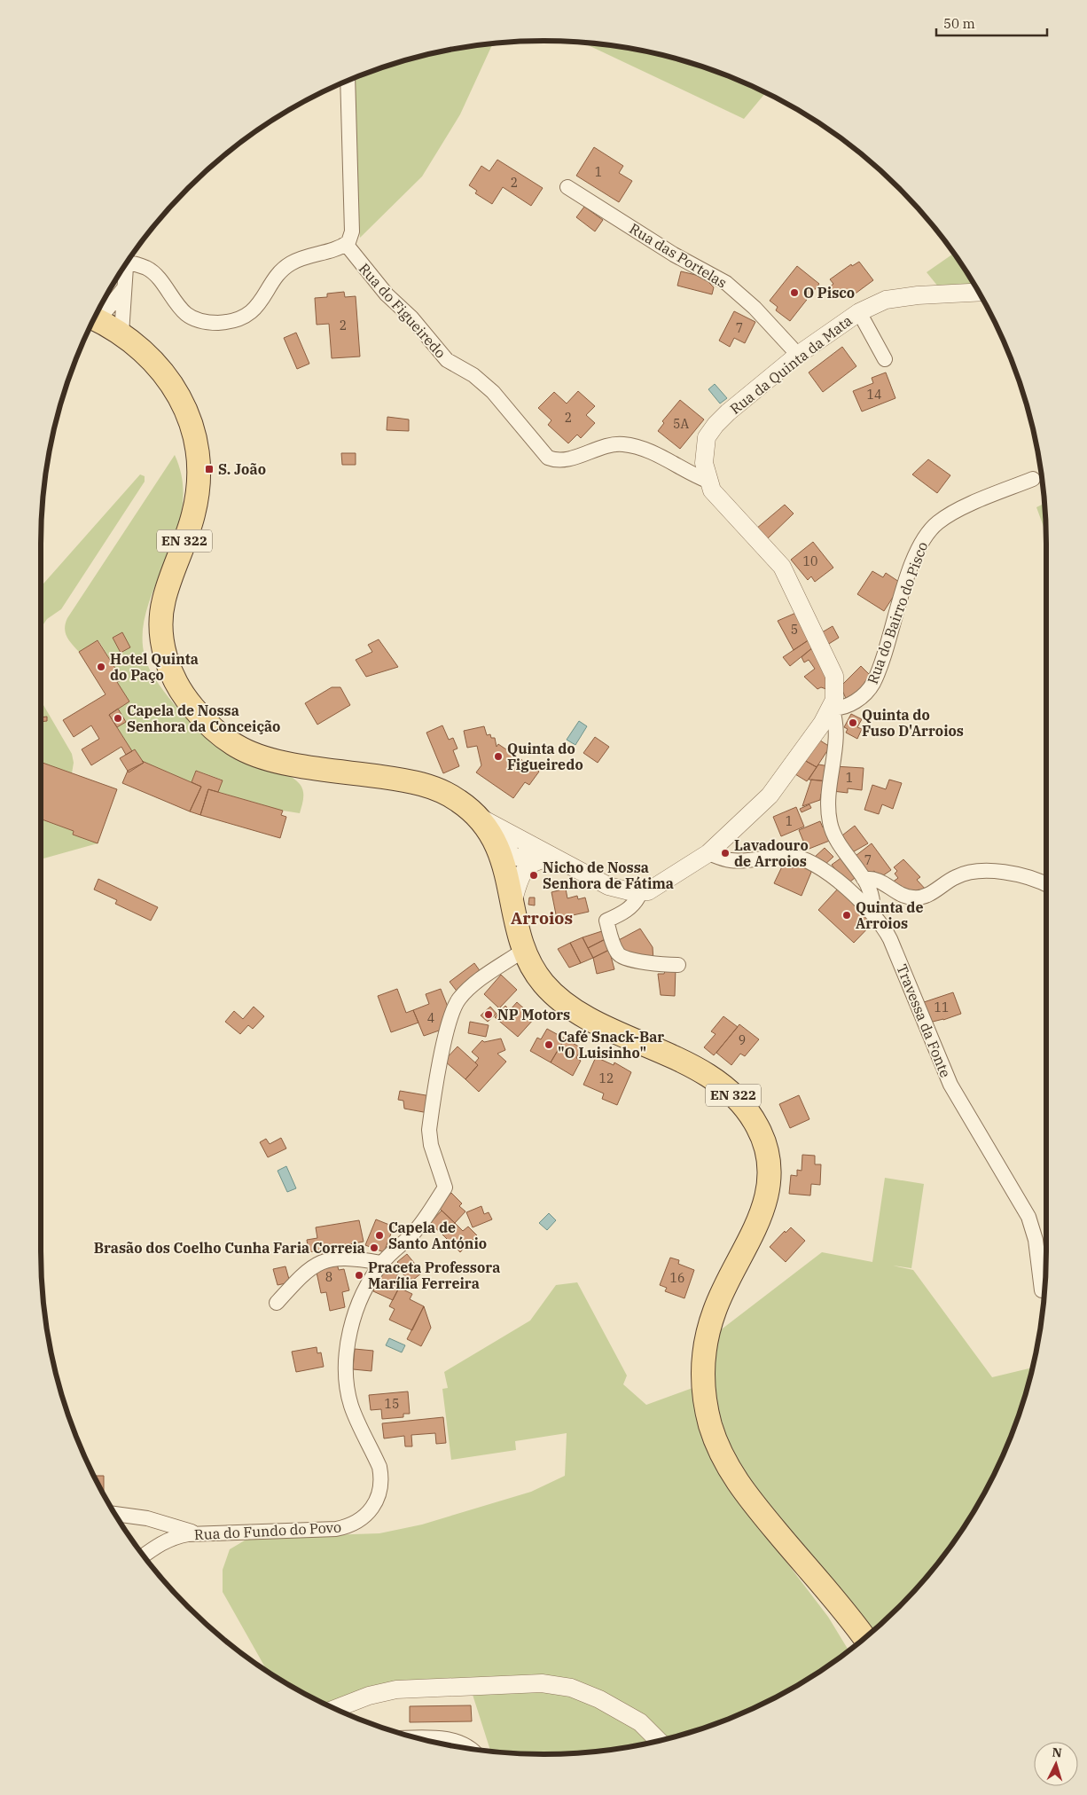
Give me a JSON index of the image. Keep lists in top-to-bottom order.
{
  "streets": {
    "main road": ["EN 322"],
    "street": [
      "Rua das Portelas",
      "Rua do Figueiredo",
      "Rua da Quinta da Mata",
      "Rua do Bairro do Pisco",
      "Travessa da Fonte",
      "Rua do Fundo do Povo"
    ]
  },
  "crossings": [
    ["Rua das Portelas", "Rua da Quinta da Mata"],
    ["Rua do Figueiredo", "Rua da Quinta da Mata"],
    ["Rua da Quinta da Mata", "Rua do Bairro do Pisco"],
    ["Rua da Quinta da Mata", "Travessa da Fonte"],
    ["EN 322", "Rua do Fundo do Povo"]
  ],
  "districts": ["Arroios"],
  "places": {
    "other": [
      "O Pisco",
      "Hotel Quinta do Paço",
      "Capela de Nossa Senhora da Conceição",
      "Quinta do Fuso D'Arroios",
      "Quinta do Figueiredo",
      "Lavadouro de Arroios",
      "Nicho de Nossa Senhora de Fátima",
      "Quinta de Arroios",
      "NP Motors",
      "Café Snack-Bar \"O Luisinho\"",
      "Capela de Santo António",
      "Brasão dos Coelho Cunha Faria Correia",
      "Praceta Professora Marília Ferreira"
    ],
    "transit": ["S. João"]
  },
  "house_numbers": [
    "1",
    "2",
    "2",
    "7",
    "14",
    "2",
    "5A",
    "10",
    "5",
    "1",
    "1",
    "7",
    "11",
    "4",
    "9",
    "12",
    "8",
    "16",
    "15"
  ],
  "scale_bar": "50 m",
  "north": "top"
}
